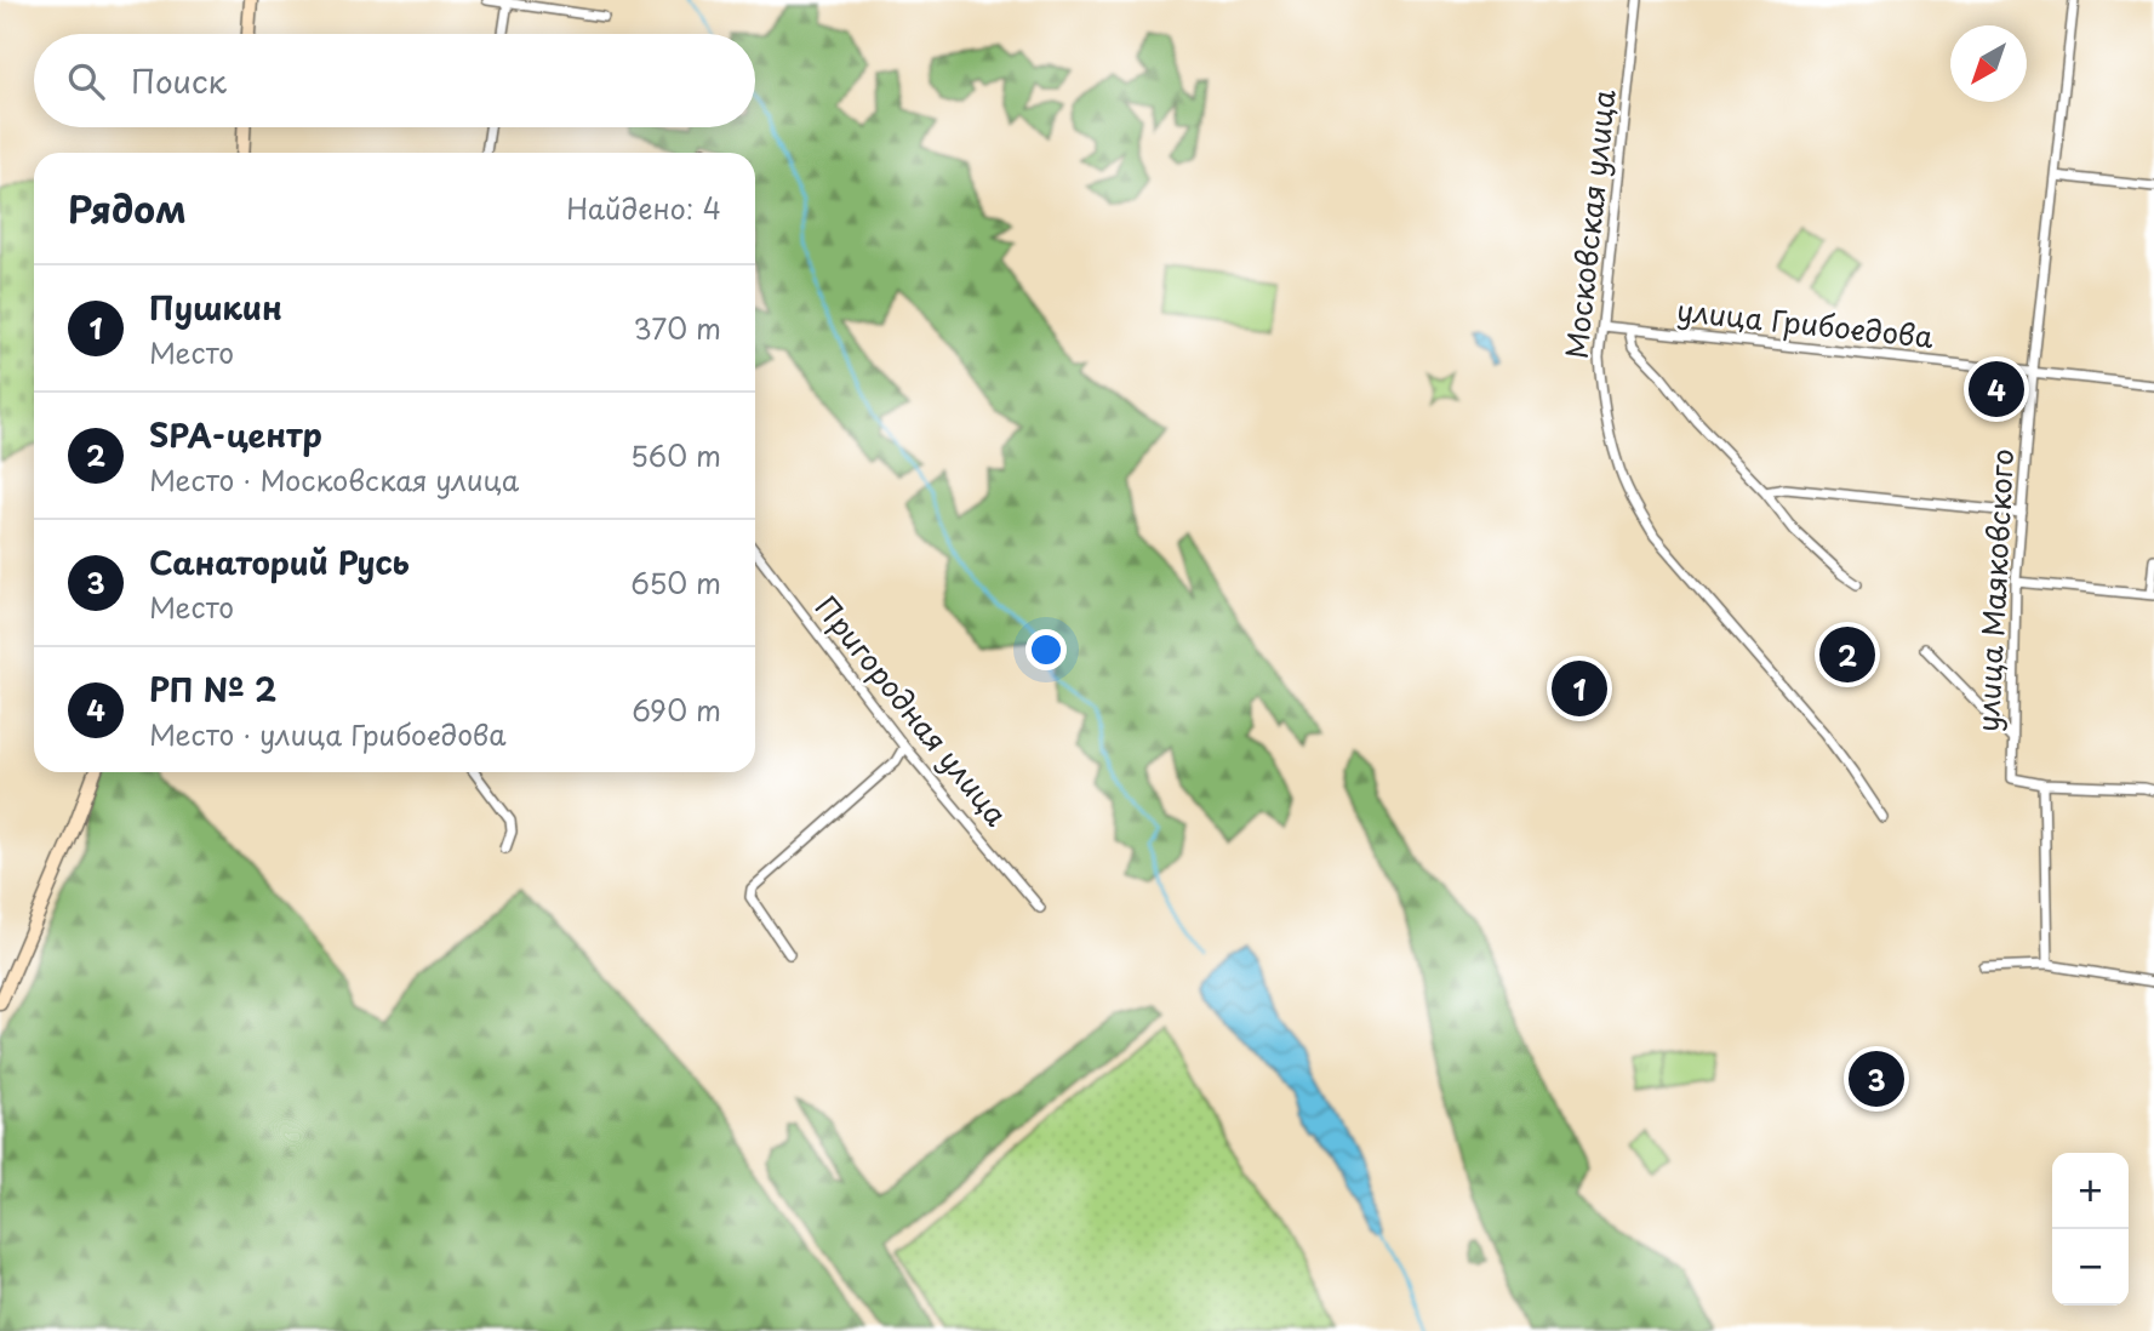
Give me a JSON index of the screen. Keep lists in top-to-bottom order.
{
  "streets": {
    "street": [
      "Московская улица",
      "улица Грибоедова",
      "улица Маяковского",
      "Пригородная улица"
    ]
  },
  "crossings": [
    ["Московская улица", "улица Грибоедова"],
    ["улица Грибоедова", "улица Маяковского"]
  ],
  "north": "bottom left",
  "page": {
    "search": "Поиск",
    "heading": ["Рядом", "Найдено: 4"],
    "list": [
      {
        "mark": "1",
        "name": "Пушкин",
        "note": "Место",
        "value": "370 m"
      },
      {
        "mark": "2",
        "name": "SPA-центр",
        "note": "Место · Московская улица",
        "value": "560 m"
      },
      {
        "mark": "3",
        "name": "Санаторий Русь",
        "note": "Место",
        "value": "650 m"
      },
      {
        "mark": "4",
        "name": "РП № 2",
        "note": "Место · улица Грибоедова",
        "value": "690 m"
      }
    ],
    "pins": [
      "4",
      "2",
      "1",
      "3"
    ],
    "map_buttons": ["+", "−"]
  }
}
